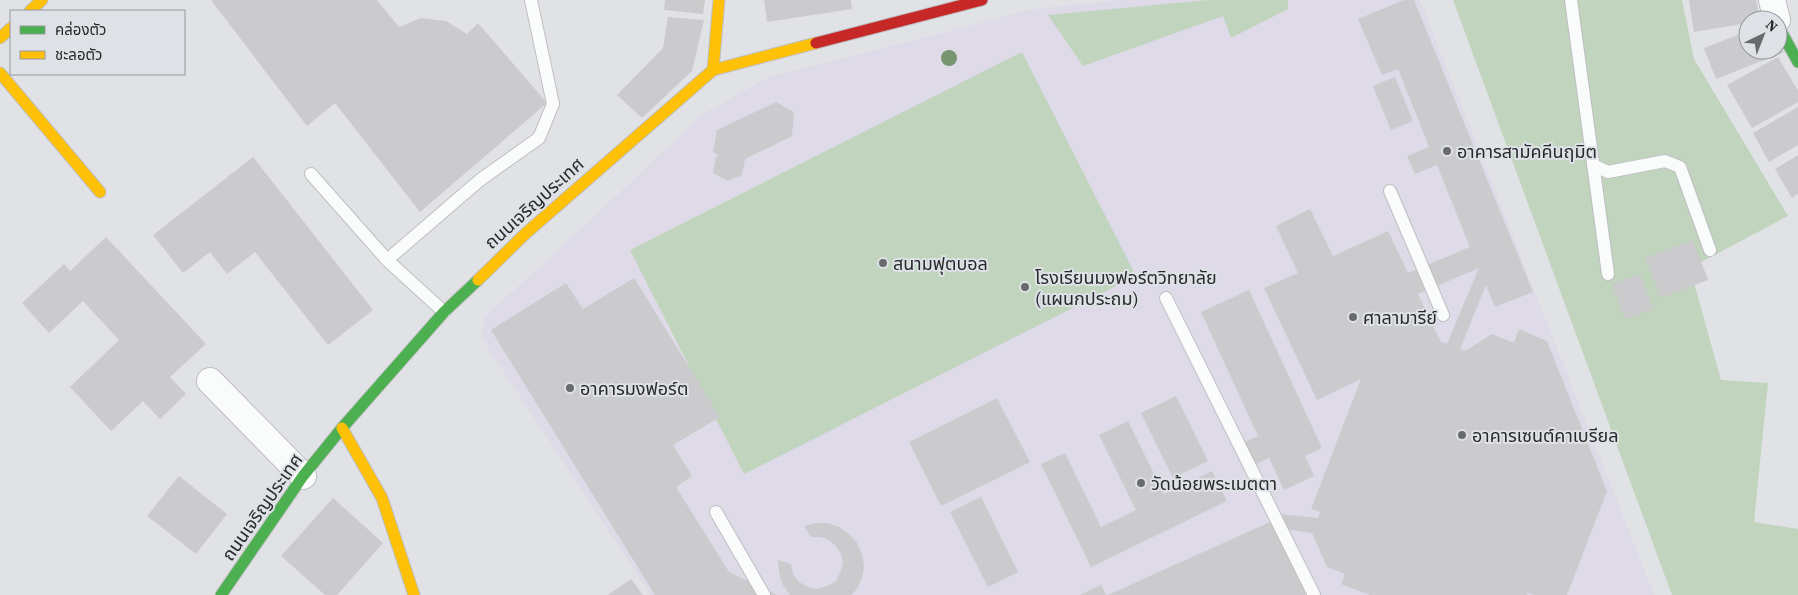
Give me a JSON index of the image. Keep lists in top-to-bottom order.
{
  "streets": {
    "street": ["ถนนเจริญประเทศ"]
  },
  "places": [
    "อาคารสามัคคีนฤมิต",
    "สนามฟุตบอล",
    "โรงเรียนมงฟอร์ตวิทยาลัย (แผนกประถม)",
    "ศาลามารีย์",
    "อาคารมงฟอร์ต",
    "อาคารเซนต์คาเบรียล",
    "วัดน้อยพระเมตตา"
  ],
  "legend": ["คล่องตัว", "ชะลอตัว"],
  "north": "top right"
}
